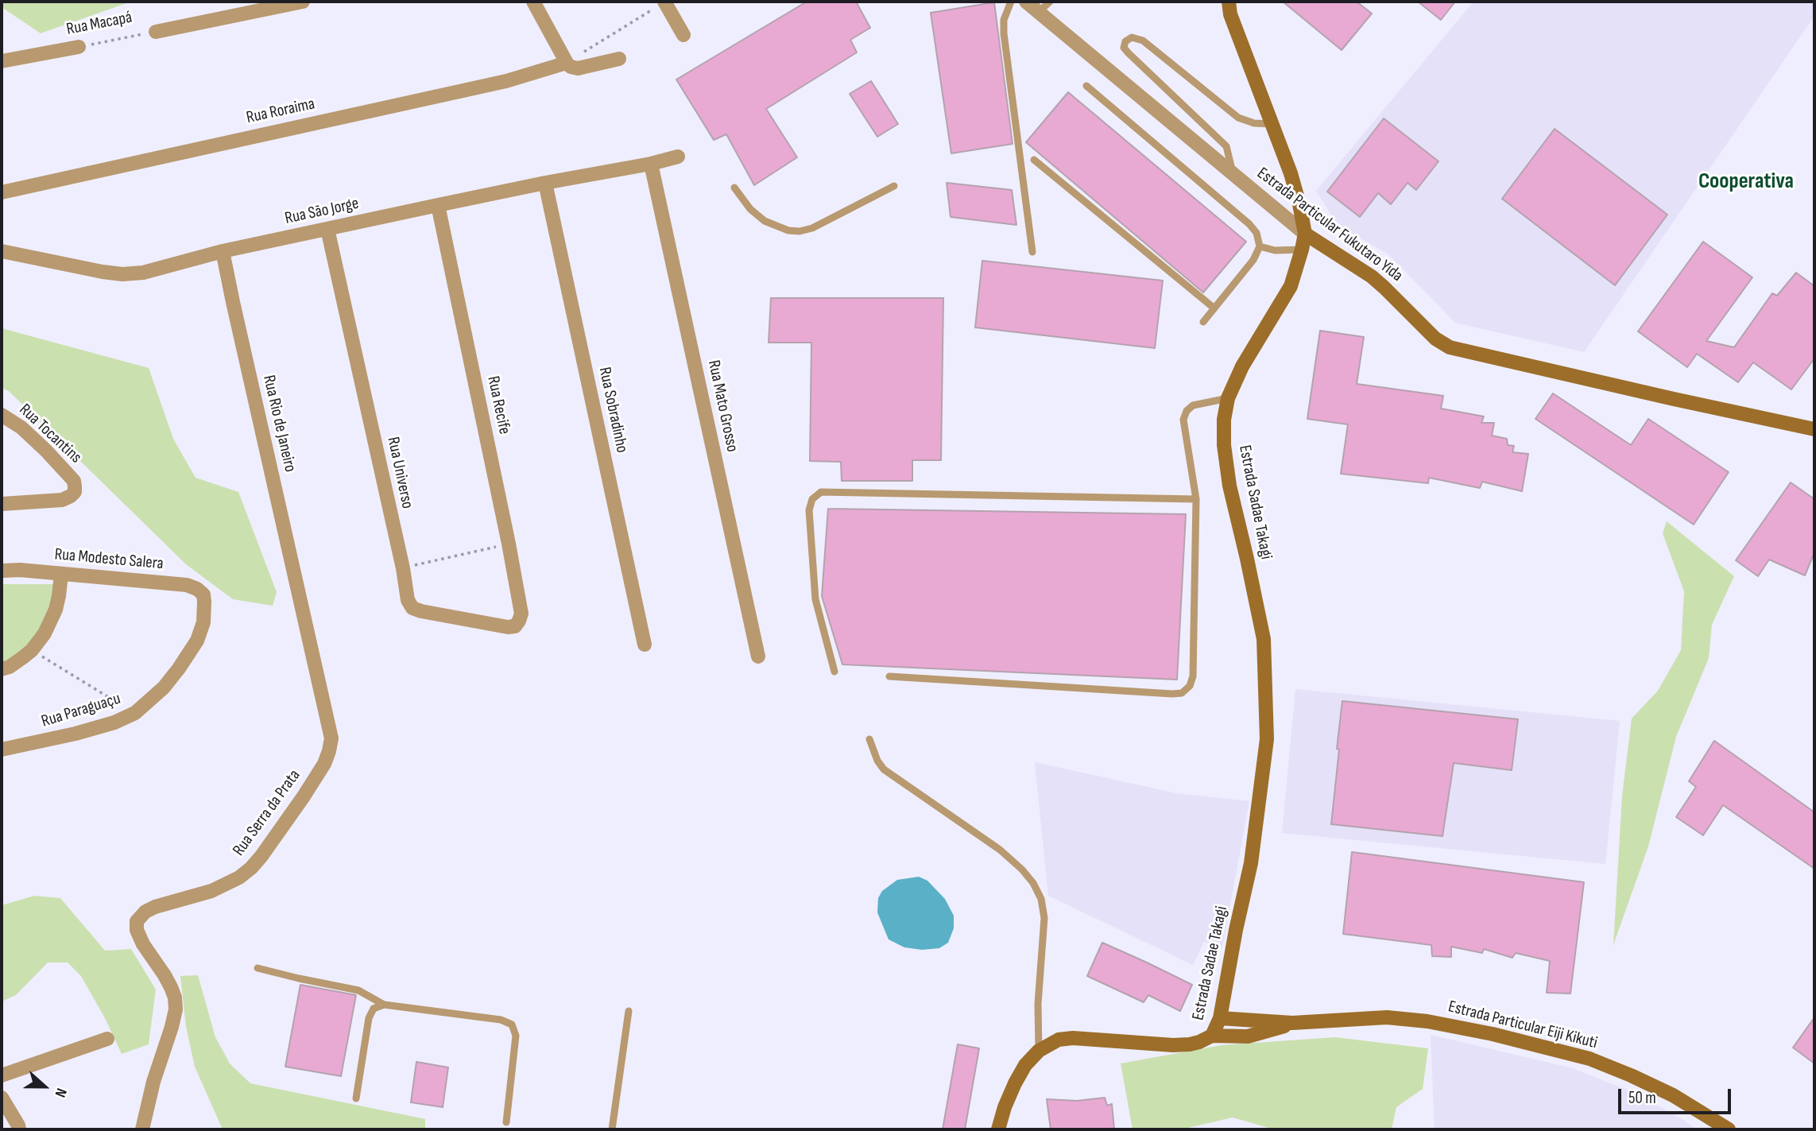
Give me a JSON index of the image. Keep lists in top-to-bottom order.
{
  "streets": {
    "street": [
      "Rua Macapá",
      "Rua Roraima",
      "Rua São Jorge",
      "Estrada Particular Fukutaro Yida",
      "Rua Recife",
      "Rua Mato Grosso",
      "Rua Sobradinho",
      "Rua Rio de Janeiro",
      "Rua Tocantins",
      "Rua Universo",
      "Estrada Sadae Takagi",
      "Rua Modesto Salera",
      "Rua Paraguaçu",
      "Rua Serra da Prata",
      "Estrada Particular Eiji Kikuti"
    ]
  },
  "crossings": [
    ["Rua São Jorge", "Rua Recife"],
    ["Rua São Jorge", "Rua Mato Grosso"],
    ["Rua São Jorge", "Rua Sobradinho"],
    ["Rua São Jorge", "Rua Rio de Janeiro"],
    ["Rua São Jorge", "Rua Universo"],
    ["Estrada Particular Fukutaro Yida", "Estrada Sadae Takagi"],
    ["Rua Recife", "Rua Universo"],
    ["Rua Rio de Janeiro", "Rua Serra da Prata"],
    ["Estrada Sadae Takagi", "Estrada Particular Eiji Kikuti"],
    ["Rua Modesto Salera", "Rua Paraguaçu"]
  ],
  "districts": ["Cooperativa"],
  "scale_bar": "50 m",
  "north": "right"
}
